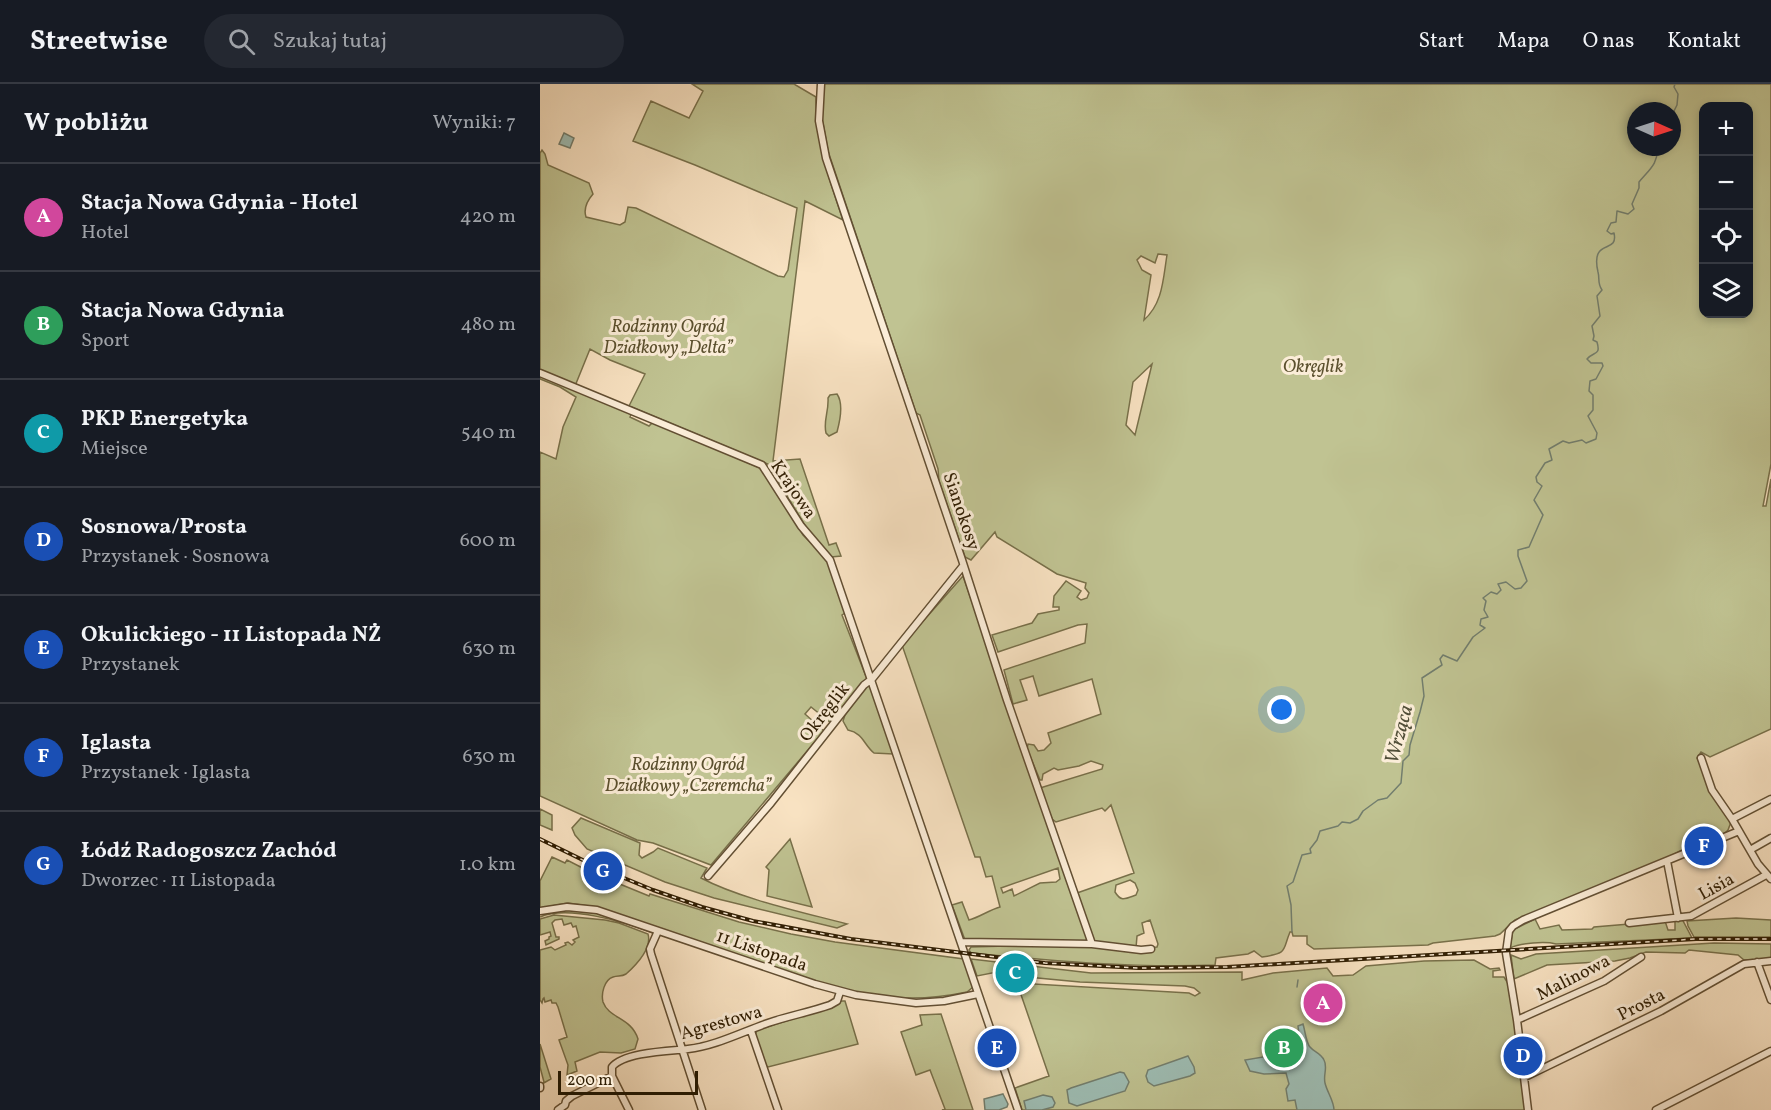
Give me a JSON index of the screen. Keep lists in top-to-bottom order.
{
  "streets": {
    "street": [
      "Krajowa",
      "Sianokosy",
      "Okręglik",
      "Lisia",
      "11 Listopada",
      "Malinowa",
      "Prosta",
      "Agrestowa"
    ]
  },
  "crossings": [
    ["Krajowa", "Okręglik"],
    ["Krajowa", "11 Listopada"],
    ["Sianokosy", "Okręglik"],
    ["11 Listopada", "Agrestowa"]
  ],
  "water": ["Wrząca"],
  "parks": ["Rodzinny Ogród Działkowy „Delta”", "Okręglik", "Rodzinny Ogród Działkowy „Czeremcha”"],
  "scale_bar": "200 m",
  "north": "right",
  "page": {
    "header": "Streetwise",
    "search": "Szukaj tutaj",
    "nav": [
      "Start",
      "Mapa",
      "O nas",
      "Kontakt"
    ],
    "heading": ["W pobliżu", "Wyniki: 7"],
    "map_buttons": ["+", "−"],
    "list": [
      {
        "mark": "A",
        "name": "Stacja Nowa Gdynia - Hotel",
        "note": "Hotel",
        "value": "420 m"
      },
      {
        "mark": "B",
        "name": "Stacja Nowa Gdynia",
        "note": "Sport",
        "value": "480 m"
      },
      {
        "mark": "C",
        "name": "PKP Energetyka",
        "note": "Miejsce",
        "value": "540 m"
      },
      {
        "mark": "D",
        "name": "Sosnowa/Prosta",
        "note": "Przystanek · Sosnowa",
        "value": "600 m"
      },
      {
        "mark": "E",
        "name": "Okulickiego - 11 Listopada NŻ",
        "note": "Przystanek",
        "value": "630 m"
      },
      {
        "mark": "F",
        "name": "Iglasta",
        "note": "Przystanek · Iglasta",
        "value": "630 m"
      },
      {
        "mark": "G",
        "name": "Łódź Radogoszcz Zachód",
        "note": "Dworzec · 11 Listopada",
        "value": "1.0 km"
      }
    ],
    "pins": [
      "F",
      "G",
      "C",
      "A",
      "B",
      "E",
      "D"
    ],
    "scale": "200 m"
  }
}
